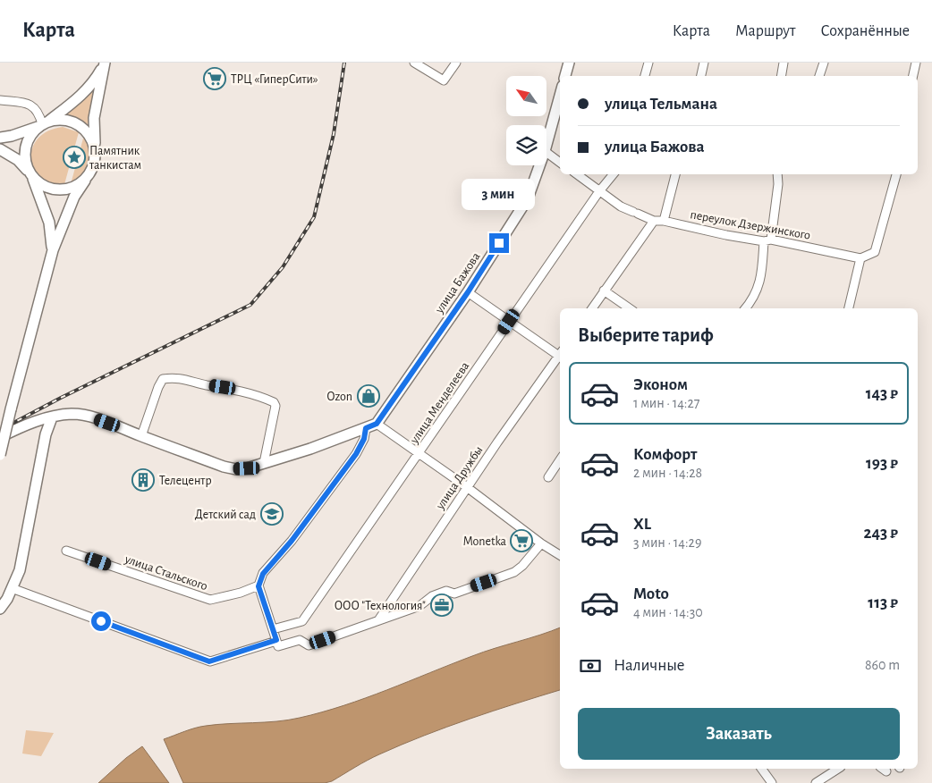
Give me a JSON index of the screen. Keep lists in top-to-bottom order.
{
  "streets": {
    "main road": ["улица Бажова"],
    "street": [
      "переулок Дзержинского",
      "улица Менделеева",
      "улица Дружбы",
      "улица Стальского"
    ]
  },
  "places": {
    "supermarket": ["ТРЦ «ГиперСити»", "Monetka"],
    "place": ["Памятник танкистам"],
    "shop": ["Ozon"],
    "building": ["Телецентр"],
    "school or university": ["Детский сад"],
    "office": ["ООО \"Технология\""]
  },
  "north": "top left",
  "page": {
    "header": "Карта",
    "nav": ["Карта", "Маршрут", "Сохранённые"],
    "banner": ["улица Тельмана", "улица Бажова"],
    "bubble": "3 мин",
    "heading": "Выберите тариф",
    "list": [
      {
        "name": "Эконом",
        "note": "1 мин · 14:27",
        "value": "143 ₽"
      },
      {
        "name": "Комфорт",
        "note": "2 мин · 14:28",
        "value": "193 ₽"
      },
      {
        "name": "XL",
        "note": "3 мин · 14:29",
        "value": "243 ₽"
      },
      {
        "name": "Moto",
        "note": "4 мин · 14:30",
        "value": "113 ₽"
      }
    ],
    "pay": ["Наличные", "860 m"],
    "buttons": "Заказать"
  }
}
